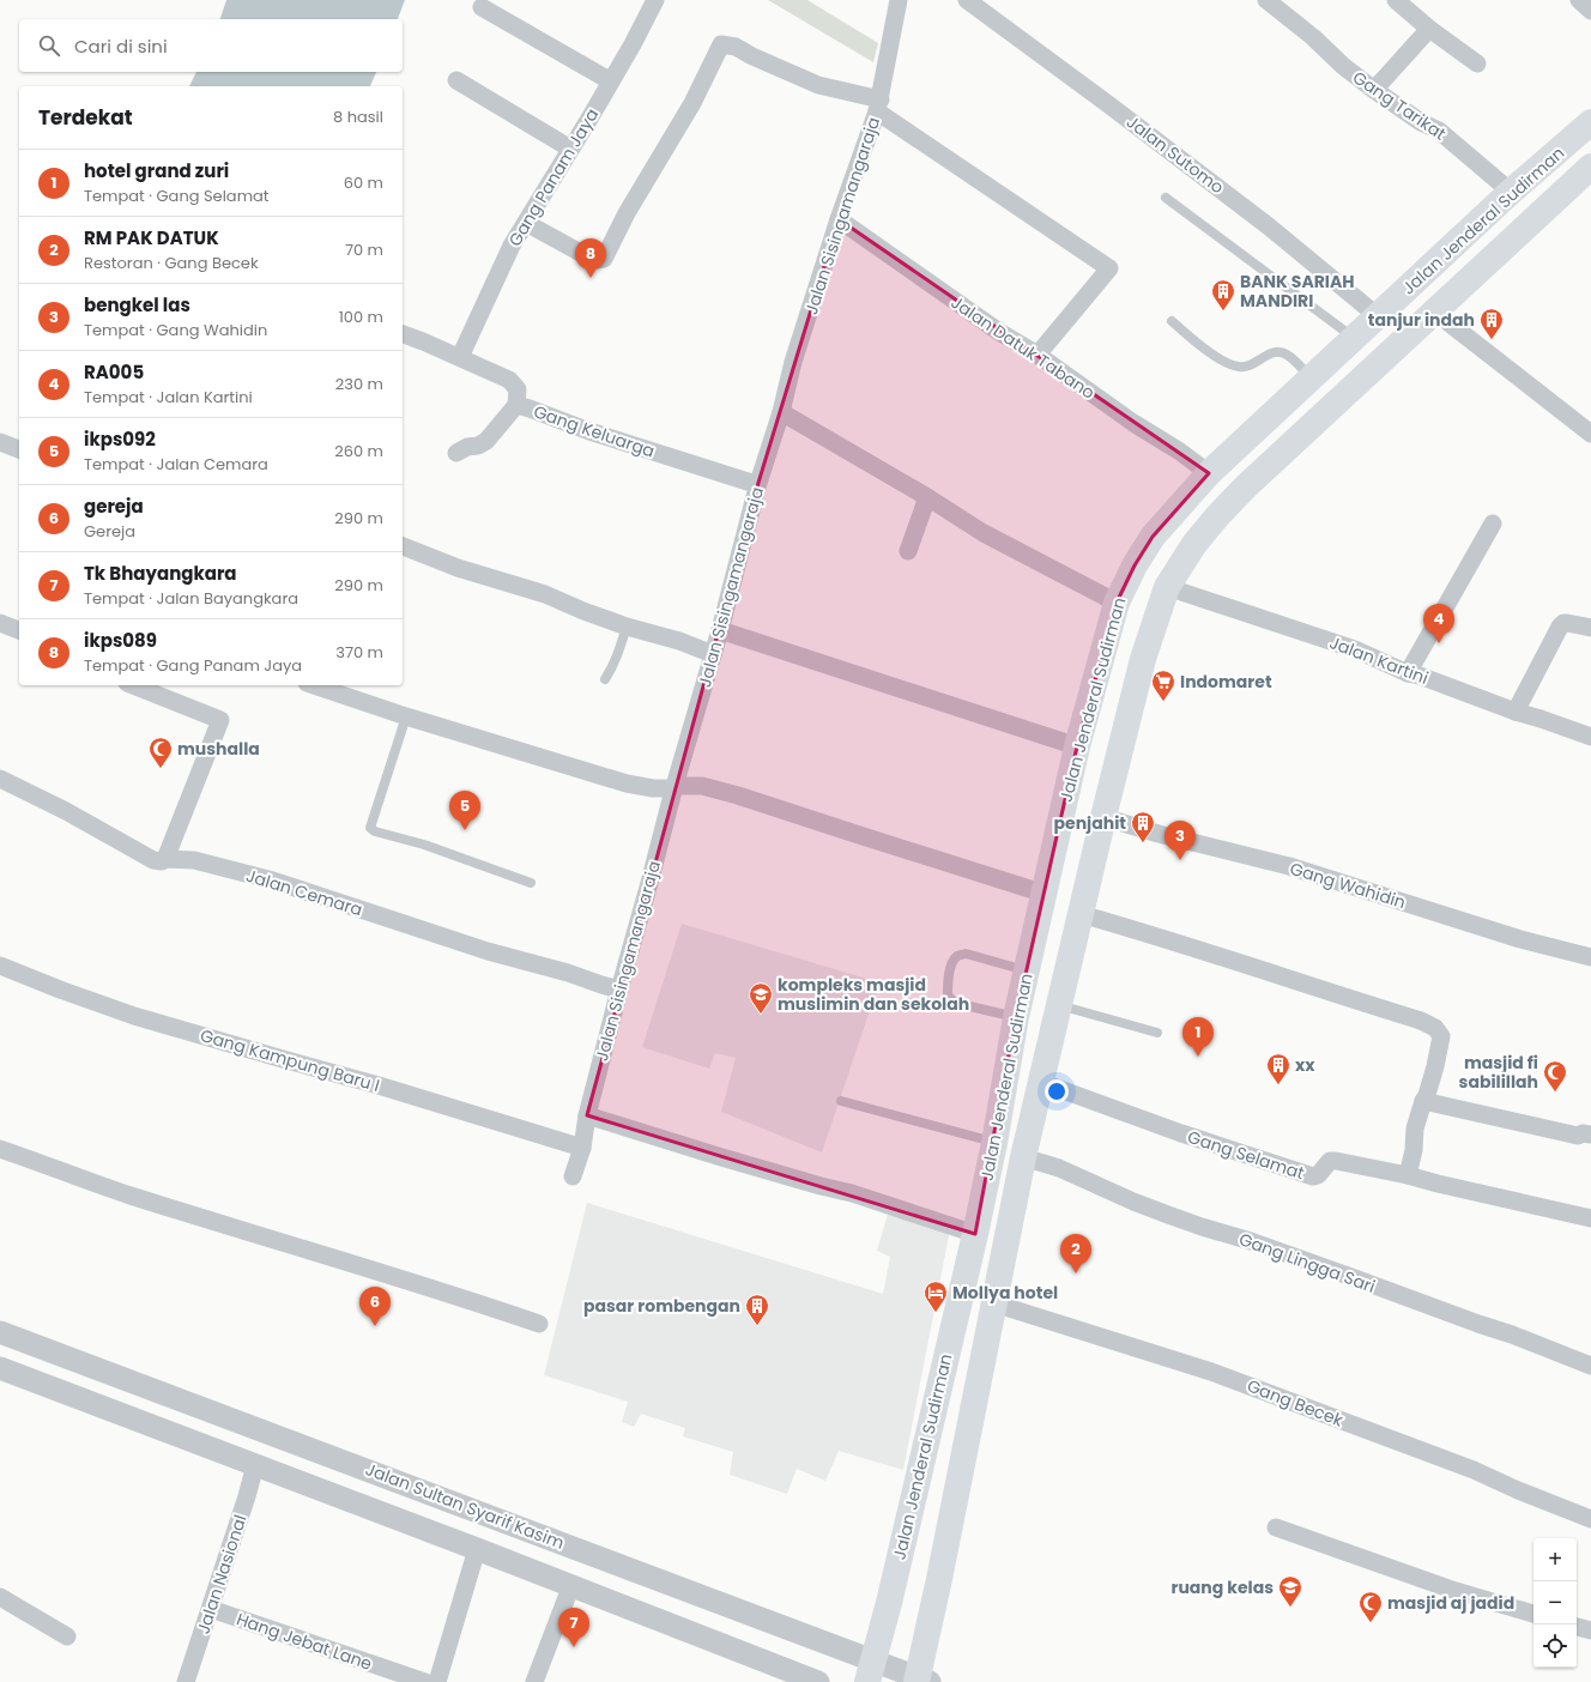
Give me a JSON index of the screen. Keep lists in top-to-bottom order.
{
  "streets": {
    "main road": ["Jalan Jenderal Sudirman"],
    "street": [
      "Gang Tarikat",
      "Jalan Sutomo",
      "Gang Panam Jaya",
      "Jalan Sisingamangaraja",
      "Jalan Datuk Tabano",
      "Gang Keluarga",
      "Jalan Kartini",
      "Gang Wahidin",
      "Jalan Cemara",
      "Gang Kampung Baru I",
      "Gang Selamat",
      "Gang Lingga Sari",
      "Gang Becek",
      "Jalan Sultan Syarif Kasim",
      "Jalan Nasional",
      "Hang Jebat Lane"
    ]
  },
  "crossings": [
    ["Gang Tarikat", "Jalan Jenderal Sudirman"],
    ["Jalan Sutomo", "Jalan Jenderal Sudirman"],
    ["Gang Panam Jaya", "Gang Keluarga"],
    ["Jalan Sisingamangaraja", "Jalan Datuk Tabano"],
    ["Jalan Sisingamangaraja", "Gang Keluarga"],
    ["Jalan Sisingamangaraja", "Jalan Cemara"],
    ["Jalan Sisingamangaraja", "Gang Kampung Baru I"],
    ["Jalan Jenderal Sudirman", "Jalan Datuk Tabano"],
    ["Jalan Jenderal Sudirman", "Jalan Kartini"],
    ["Jalan Jenderal Sudirman", "Gang Wahidin"],
    ["Jalan Jenderal Sudirman", "Gang Selamat"],
    ["Jalan Jenderal Sudirman", "Gang Lingga Sari"],
    ["Jalan Jenderal Sudirman", "Gang Becek"],
    ["Jalan Jenderal Sudirman", "Jalan Sultan Syarif Kasim"],
    ["Jalan Nasional", "Hang Jebat Lane"]
  ],
  "places": {
    "building": [
      "BANK SARIAH MANDIRI",
      "tanjur indah",
      "penjahit",
      "xx",
      "pasar rombengan"
    ],
    "supermarket": ["Indomaret"],
    "mosque": ["mushalla", "masjid fi sabilillah", "masjid aj jadid"],
    "school or university": ["kompleks masjid muslimin dan sekolah", "ruang kelas"],
    "hotel": ["Mollya hotel"]
  },
  "page": {
    "search": "Cari di sini",
    "heading": ["Terdekat", "8 hasil"],
    "list": [
      {
        "mark": "1",
        "name": "hotel grand zuri",
        "note": "Tempat · Gang Selamat",
        "value": "60 m"
      },
      {
        "mark": "2",
        "name": "RM PAK DATUK",
        "note": "Restoran · Gang Becek",
        "value": "70 m"
      },
      {
        "mark": "3",
        "name": "bengkel las",
        "note": "Tempat · Gang Wahidin",
        "value": "100 m"
      },
      {
        "mark": "4",
        "name": "RA005",
        "note": "Tempat · Jalan Kartini",
        "value": "230 m"
      },
      {
        "mark": "5",
        "name": "ikps092",
        "note": "Tempat · Jalan Cemara",
        "value": "260 m"
      },
      {
        "mark": "6",
        "name": "gereja",
        "note": "Gereja",
        "value": "290 m"
      },
      {
        "mark": "7",
        "name": "Tk Bhayangkara",
        "note": "Tempat · Jalan Bayangkara",
        "value": "290 m"
      },
      {
        "mark": "8",
        "name": "ikps089",
        "note": "Tempat · Gang Panam Jaya",
        "value": "370 m"
      }
    ],
    "pins": [
      "8",
      "4",
      "5",
      "3",
      "1",
      "2",
      "6",
      "7"
    ],
    "map_buttons": ["+", "−"]
  }
}
